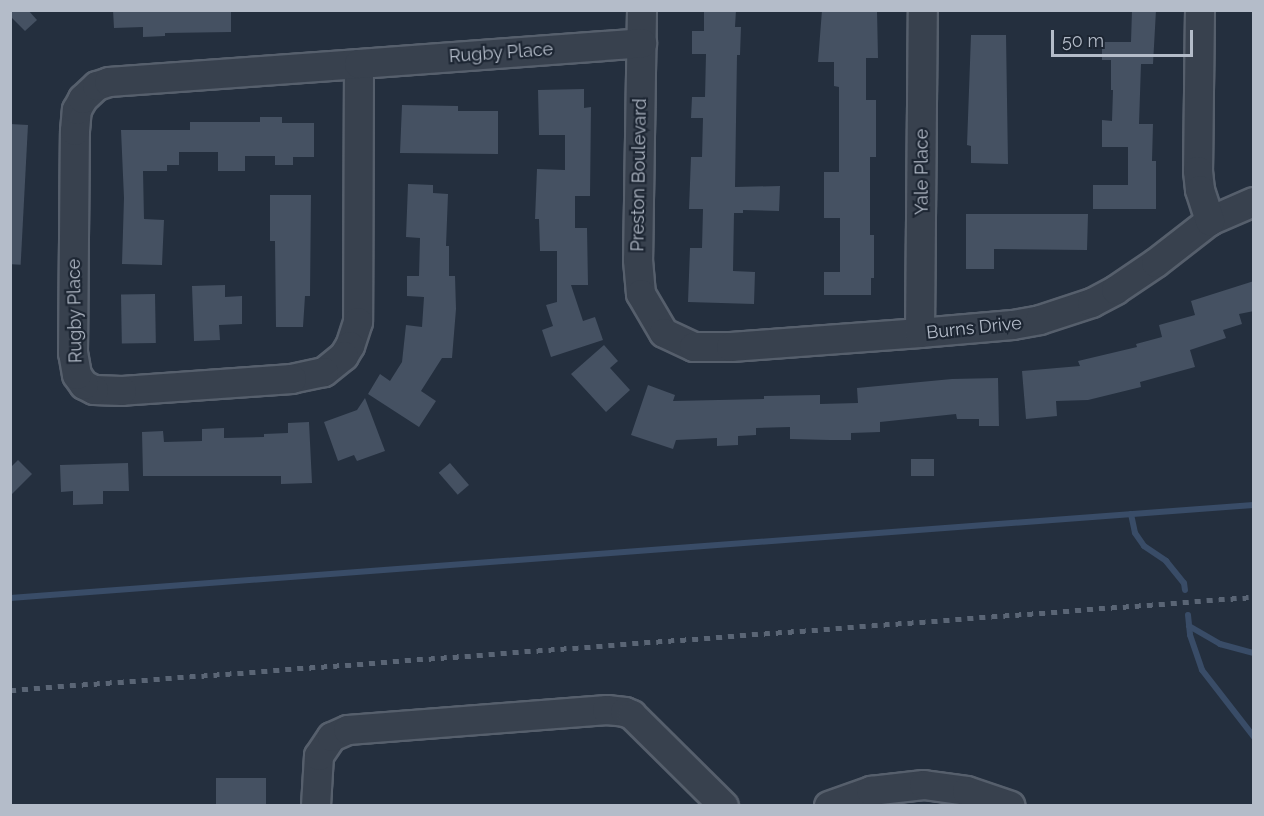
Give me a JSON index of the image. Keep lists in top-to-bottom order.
{
  "streets": {
    "street": [
      "Rugby Place",
      "Yale Place",
      "Preston Boulevard",
      "Burns Drive"
    ]
  },
  "crossings": [
    ["Rugby Place", "Preston Boulevard"],
    ["Yale Place", "Burns Drive"],
    ["Preston Boulevard", "Burns Drive"]
  ],
  "scale_bar": "50 m"
}
